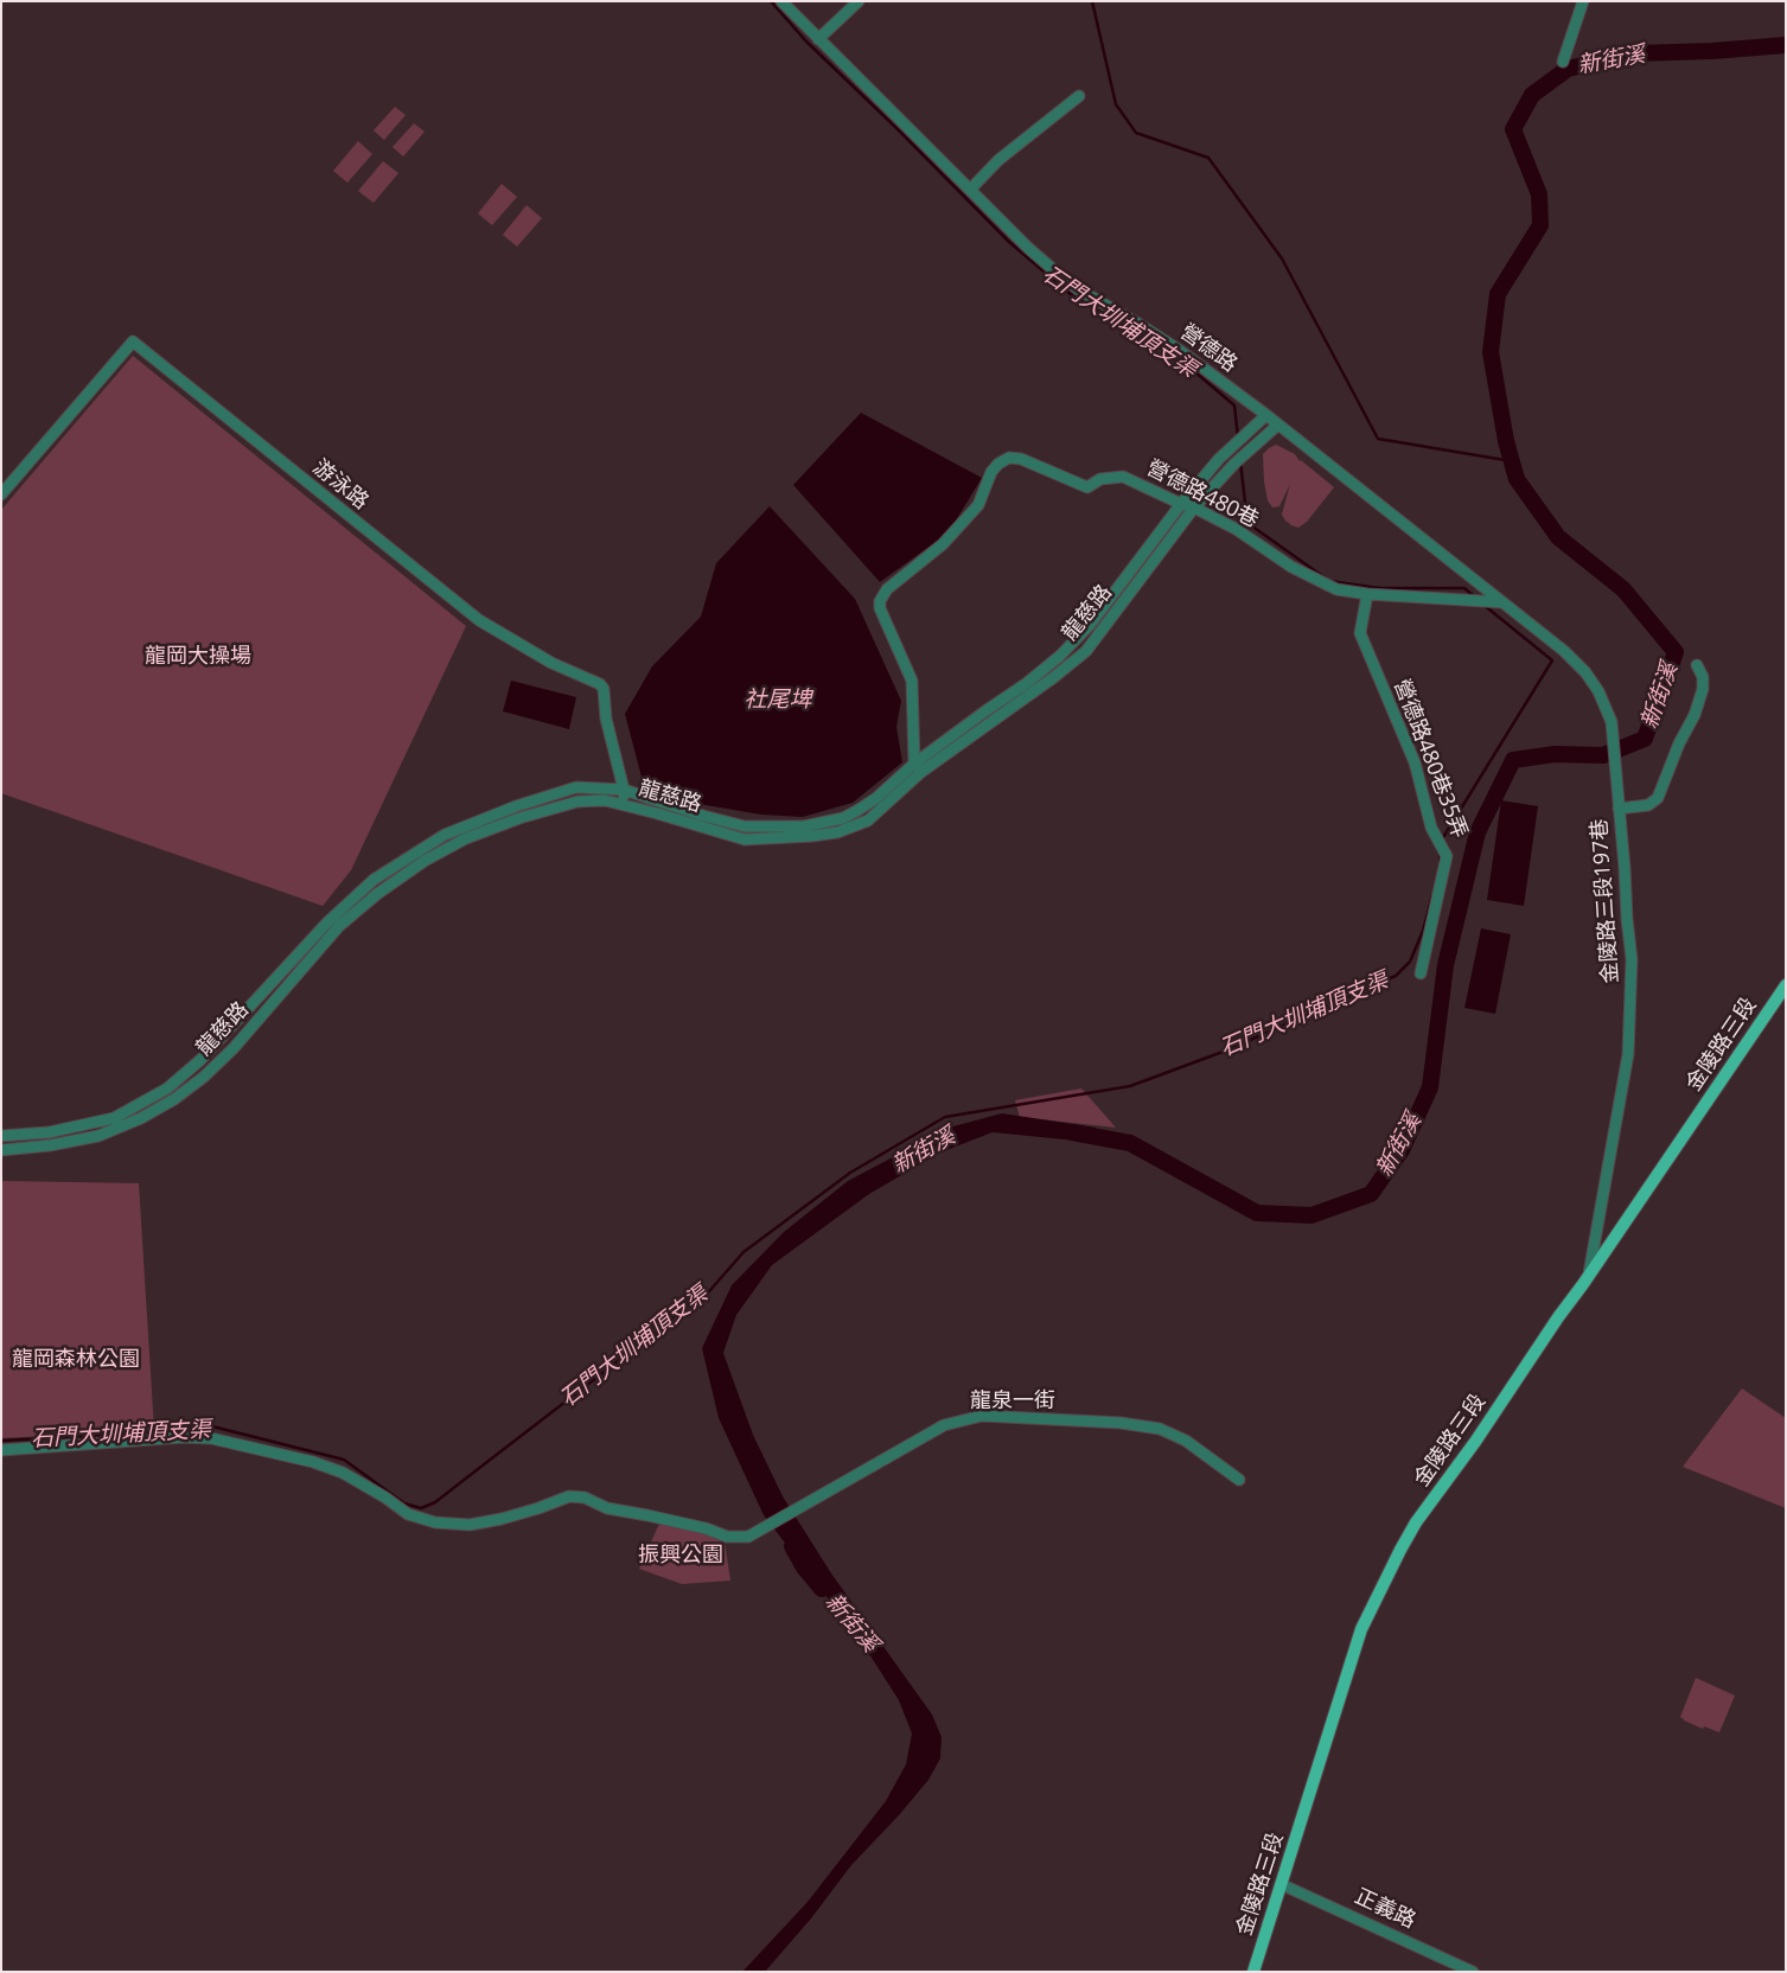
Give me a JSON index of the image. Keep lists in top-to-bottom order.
{
  "streets": {
    "main road": ["金陵路三段"],
    "street": [
      "營德路",
      "游泳路",
      "營德路480巷",
      "龍慈路",
      "營德路480巷35弄",
      "金陵路三段197巷",
      "龍泉一街",
      "正義路"
    ]
  },
  "crossings": [
    ["營德路", "營德路480巷"],
    ["營德路", "龍慈路"],
    ["營德路", "金陵路三段197巷"],
    ["游泳路", "龍慈路"],
    ["營德路480巷", "龍慈路"],
    ["營德路480巷", "營德路480巷35弄"],
    ["金陵路三段197巷", "金陵路三段"],
    ["金陵路三段", "正義路"]
  ],
  "water": ["新街溪", "石門大圳埔頂支渠", "社尾埤"],
  "parks": ["龍岡大操場", "龍岡森林公園", "振興公園"]
}
